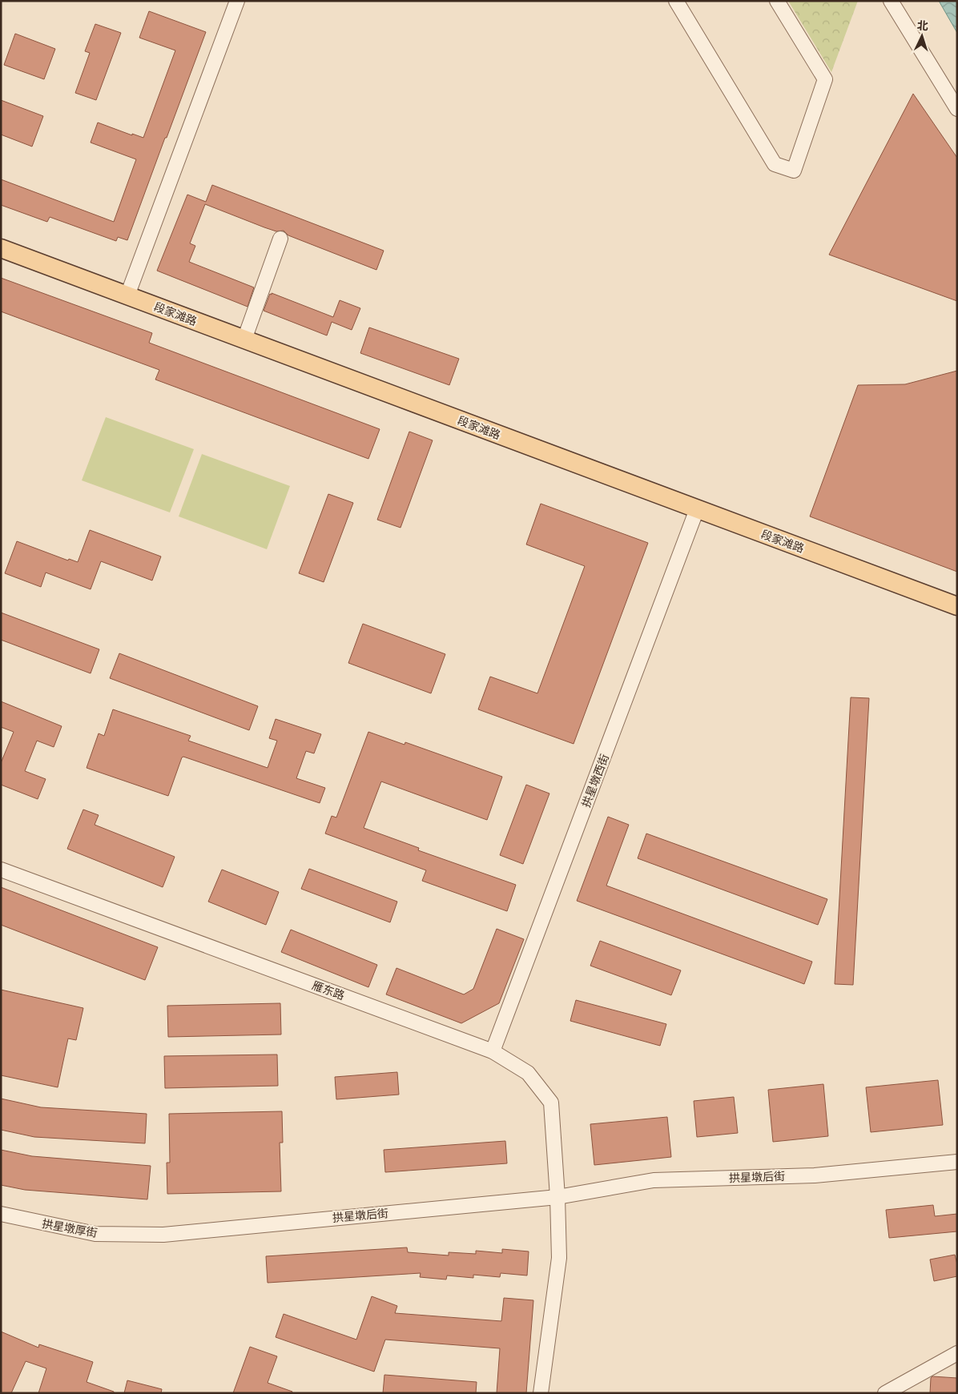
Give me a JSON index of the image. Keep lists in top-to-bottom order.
{
  "streets": {
    "main road": ["段家滩路"],
    "street": [
      "拱星墩西街",
      "雁东路",
      "拱星墩后街",
      "拱星墩厚街"
    ]
  },
  "crossings": [
    ["段家滩路", "拱星墩西街"],
    ["拱星墩西街", "雁东路"],
    ["雁东路", "拱星墩后街"],
    ["拱星墩后街", "拱星墩厚街"]
  ],
  "north": "top"
}
